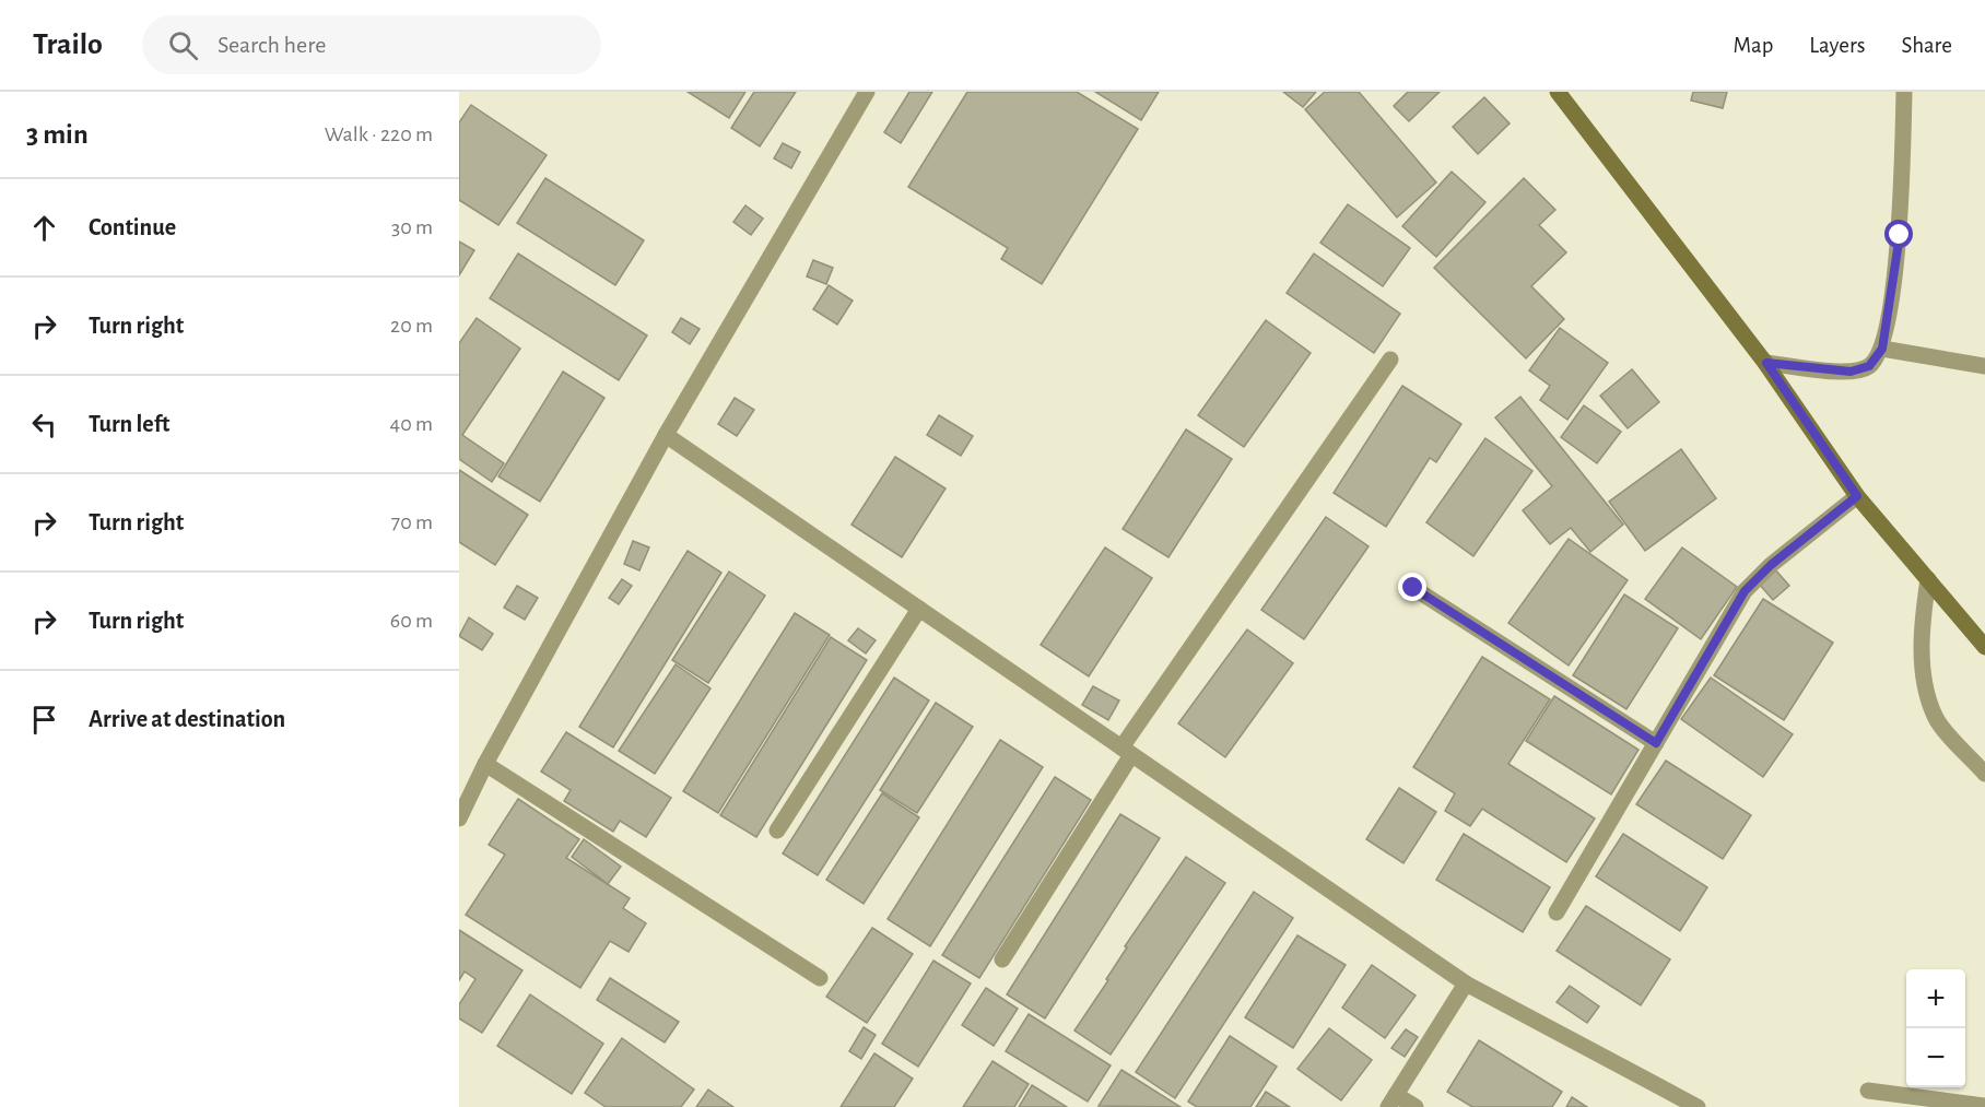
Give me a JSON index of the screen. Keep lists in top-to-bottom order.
{
  "page": {
    "header": "Trailo",
    "search": "Search here",
    "nav": ["Map", "Layers", "Share"],
    "heading": ["3 min", "Walk · 220 m"],
    "list": [
      ["Continue", "30 m"],
      ["Turn right", "20 m"],
      ["Turn left", "40 m"],
      ["Turn right", "70 m"],
      ["Turn right", "60 m"],
      "Arrive at destination"
    ],
    "map_buttons": ["+", "−"]
  }
}
